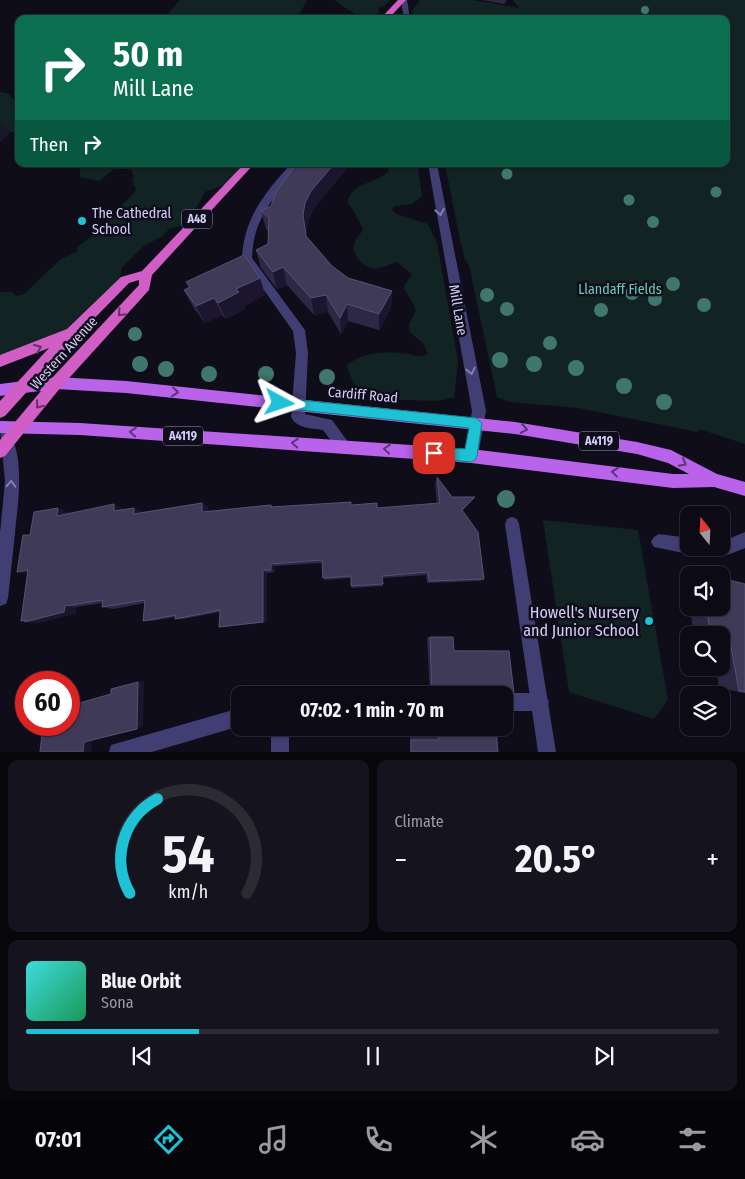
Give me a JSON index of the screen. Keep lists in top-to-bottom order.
{
  "streets": {
    "highway": ["A48", "Western Avenue"],
    "main road": ["Cardiff Road", "A4119"],
    "street": ["Mill Lane"]
  },
  "crossings": [
    ["Mill Lane", "Cardiff Road"],
    ["Western Avenue", "Cardiff Road"]
  ],
  "one_way": ["Mill Lane"],
  "parks": ["Llandaff Fields"],
  "places": ["The Cathedral School", "Howell's Nursery and Junior School"],
  "north": "top",
  "page": {
    "turn": ["50 m", "Mill Lane"],
    "then": "Then",
    "limit": "60",
    "trip": "07:02 · 1 min · 70 m",
    "tile": "Climate",
    "heat": ["−", "20.5°", "+"],
    "song": ["Blue Orbit", "Sona"],
    "tabs": "07:01",
    "gauge": ["54", "km/h"]
  }
}
